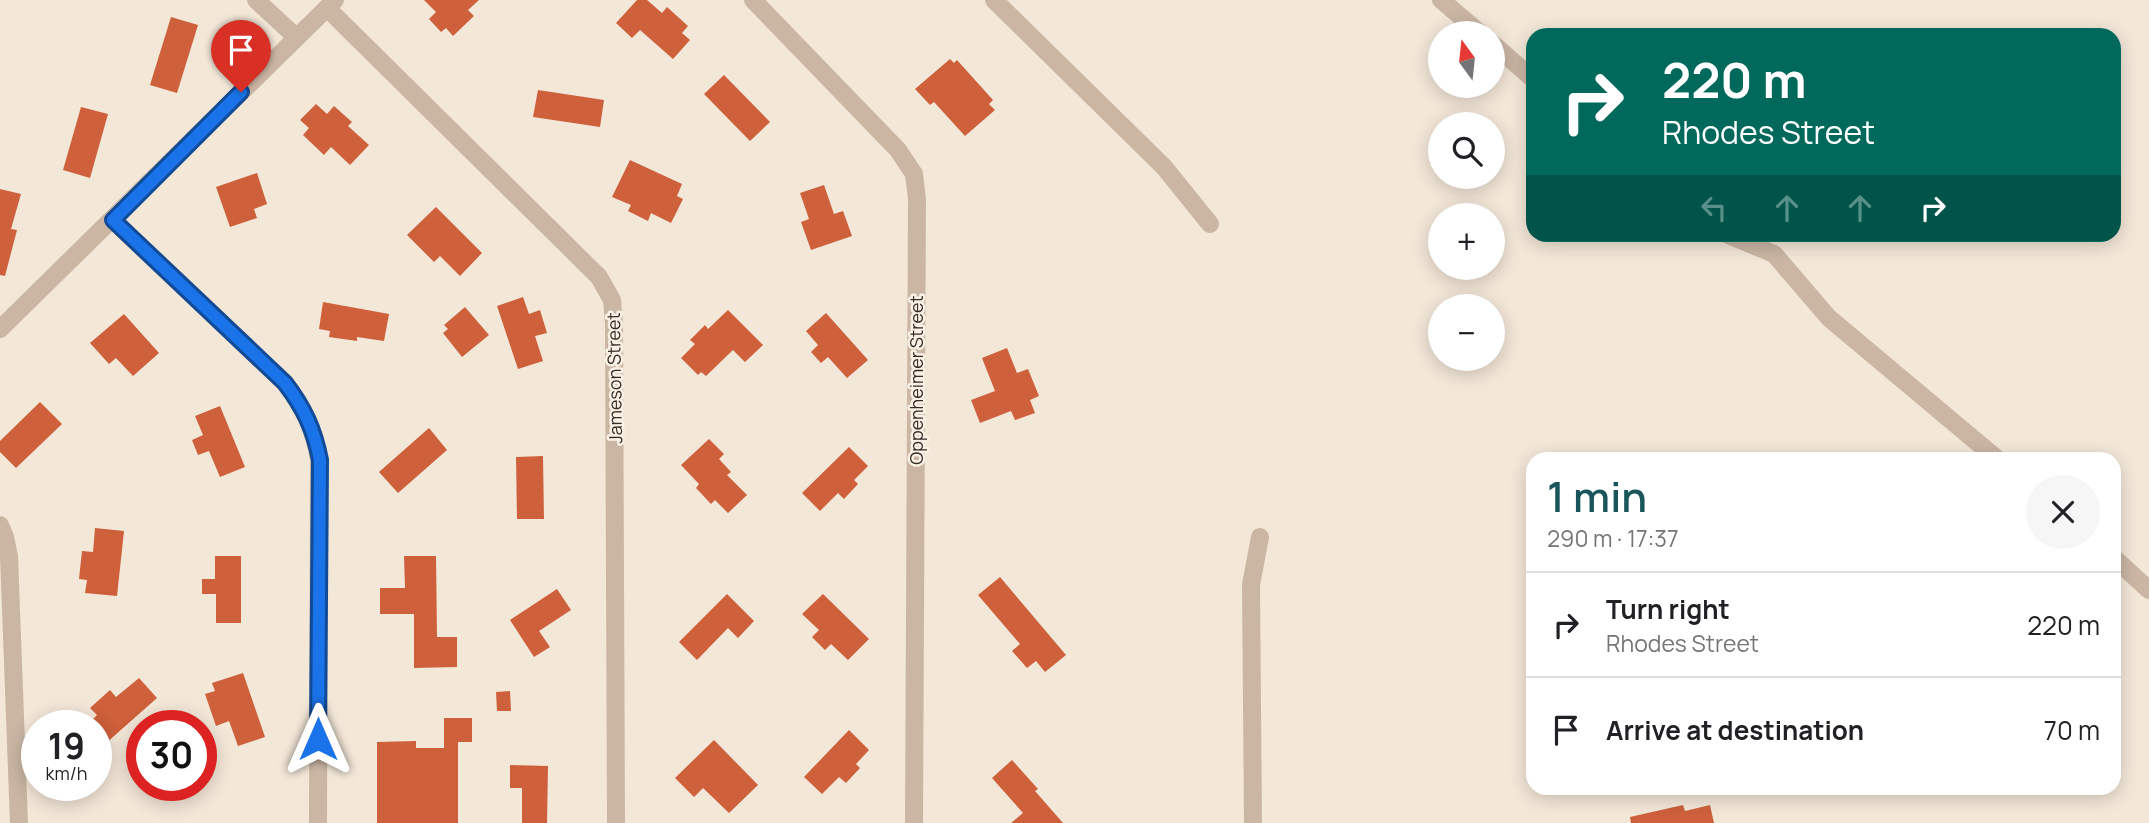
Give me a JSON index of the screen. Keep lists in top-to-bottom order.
{
  "streets": {
    "street": ["Jameson Street", "Oppenheimer Street"]
  },
  "north": "top",
  "page": {
    "map_buttons": ["+", "−"],
    "turn": ["220 m", "Rhodes Street"],
    "heading": ["1 min", "290 m · 17:37"],
    "list": [
      {
        "name": "Turn right",
        "note": "Rhodes Street",
        "value": "220 m"
      },
      {
        "name": "Arrive at destination",
        "value": "70 m"
      }
    ],
    "speed": "19 km/h",
    "limit": "30"
  }
}
